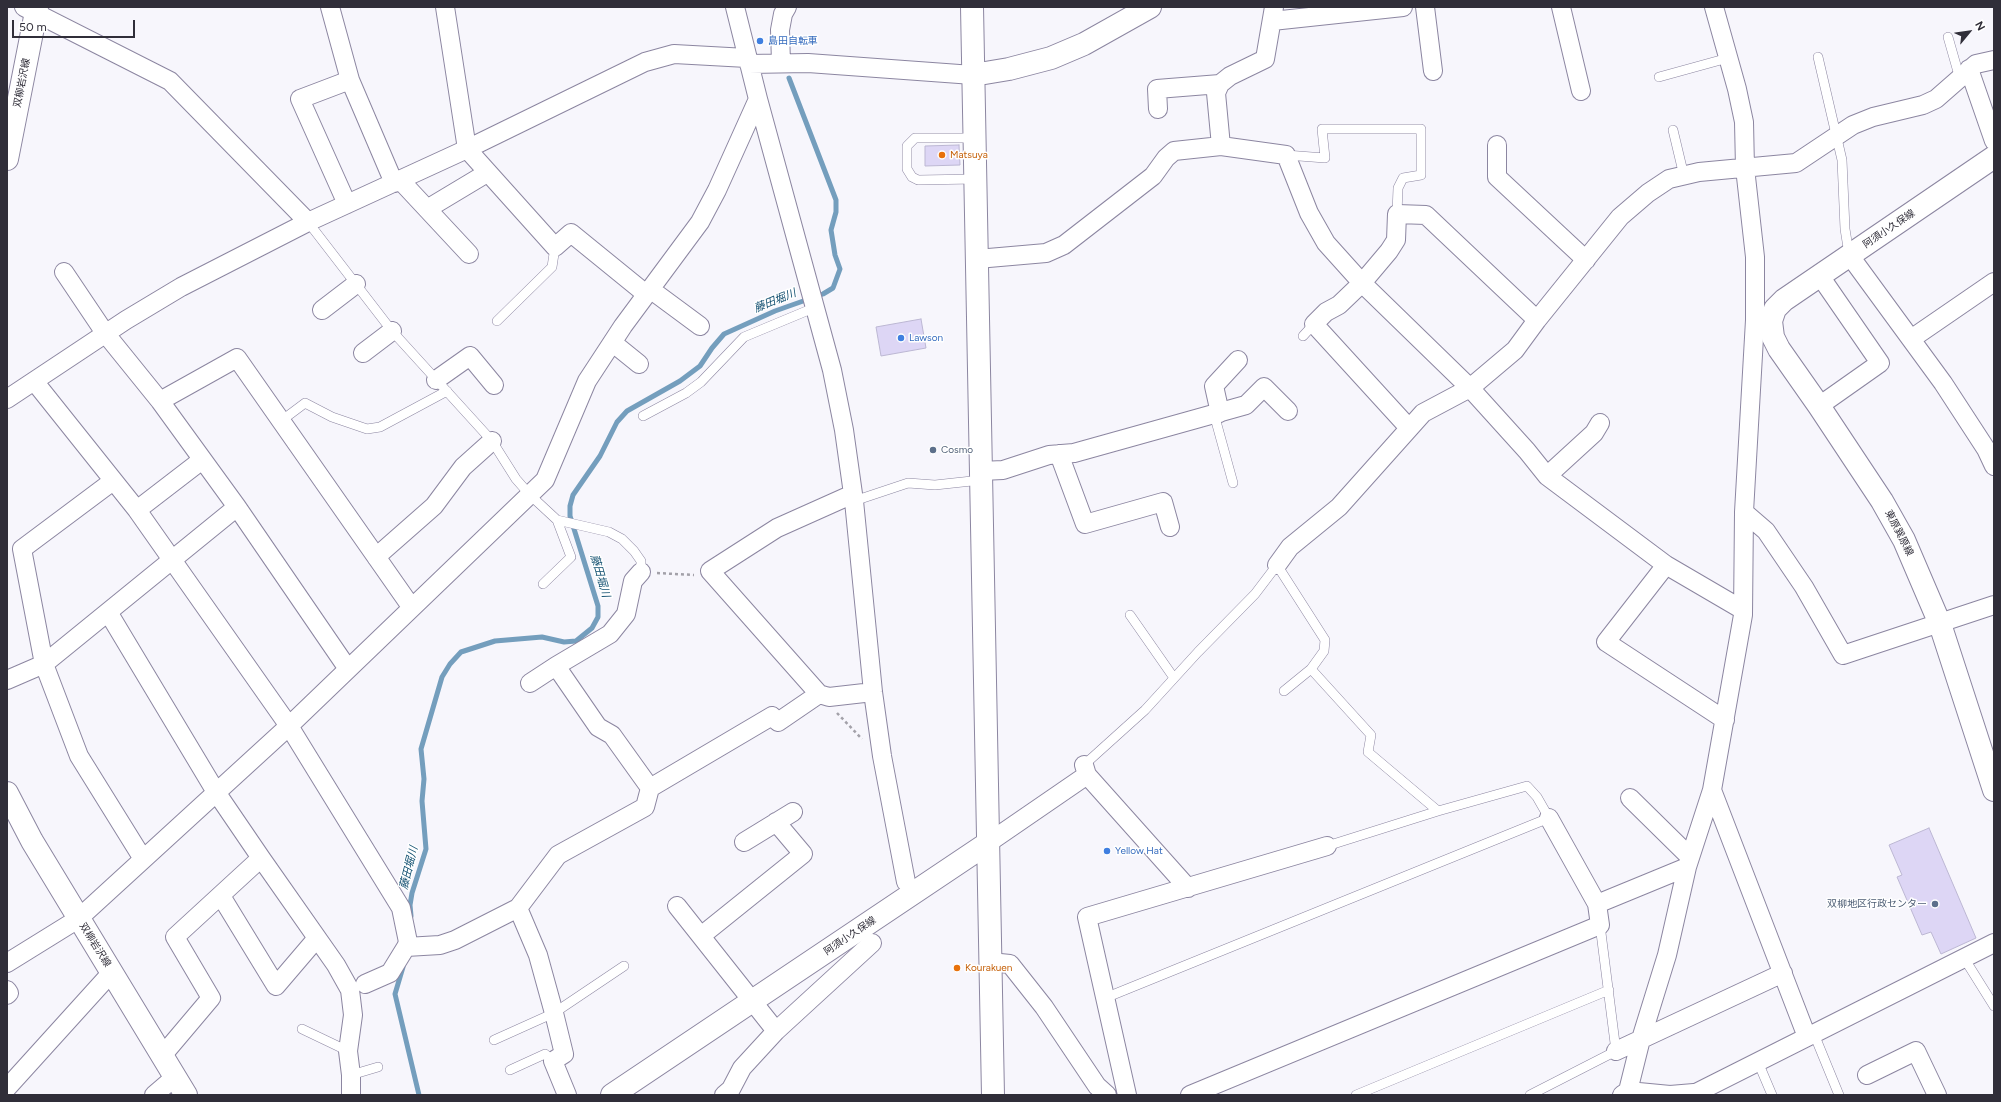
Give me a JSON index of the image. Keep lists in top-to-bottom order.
{
  "streets": {
    "street": ["双柳岩沢線", "阿須小久保線", "東原巽原線"]
  },
  "crossings": [
    ["阿須小久保線", "東原巽原線"]
  ],
  "water": ["藤田堀川"],
  "places": [
    "島田自転車",
    "Matsuya",
    "Lawson",
    "Cosmo",
    "Yellow Hat",
    "双柳地区行政センター",
    "Kourakuen"
  ],
  "scale_bar": "50 m",
  "north": "top right"
}
